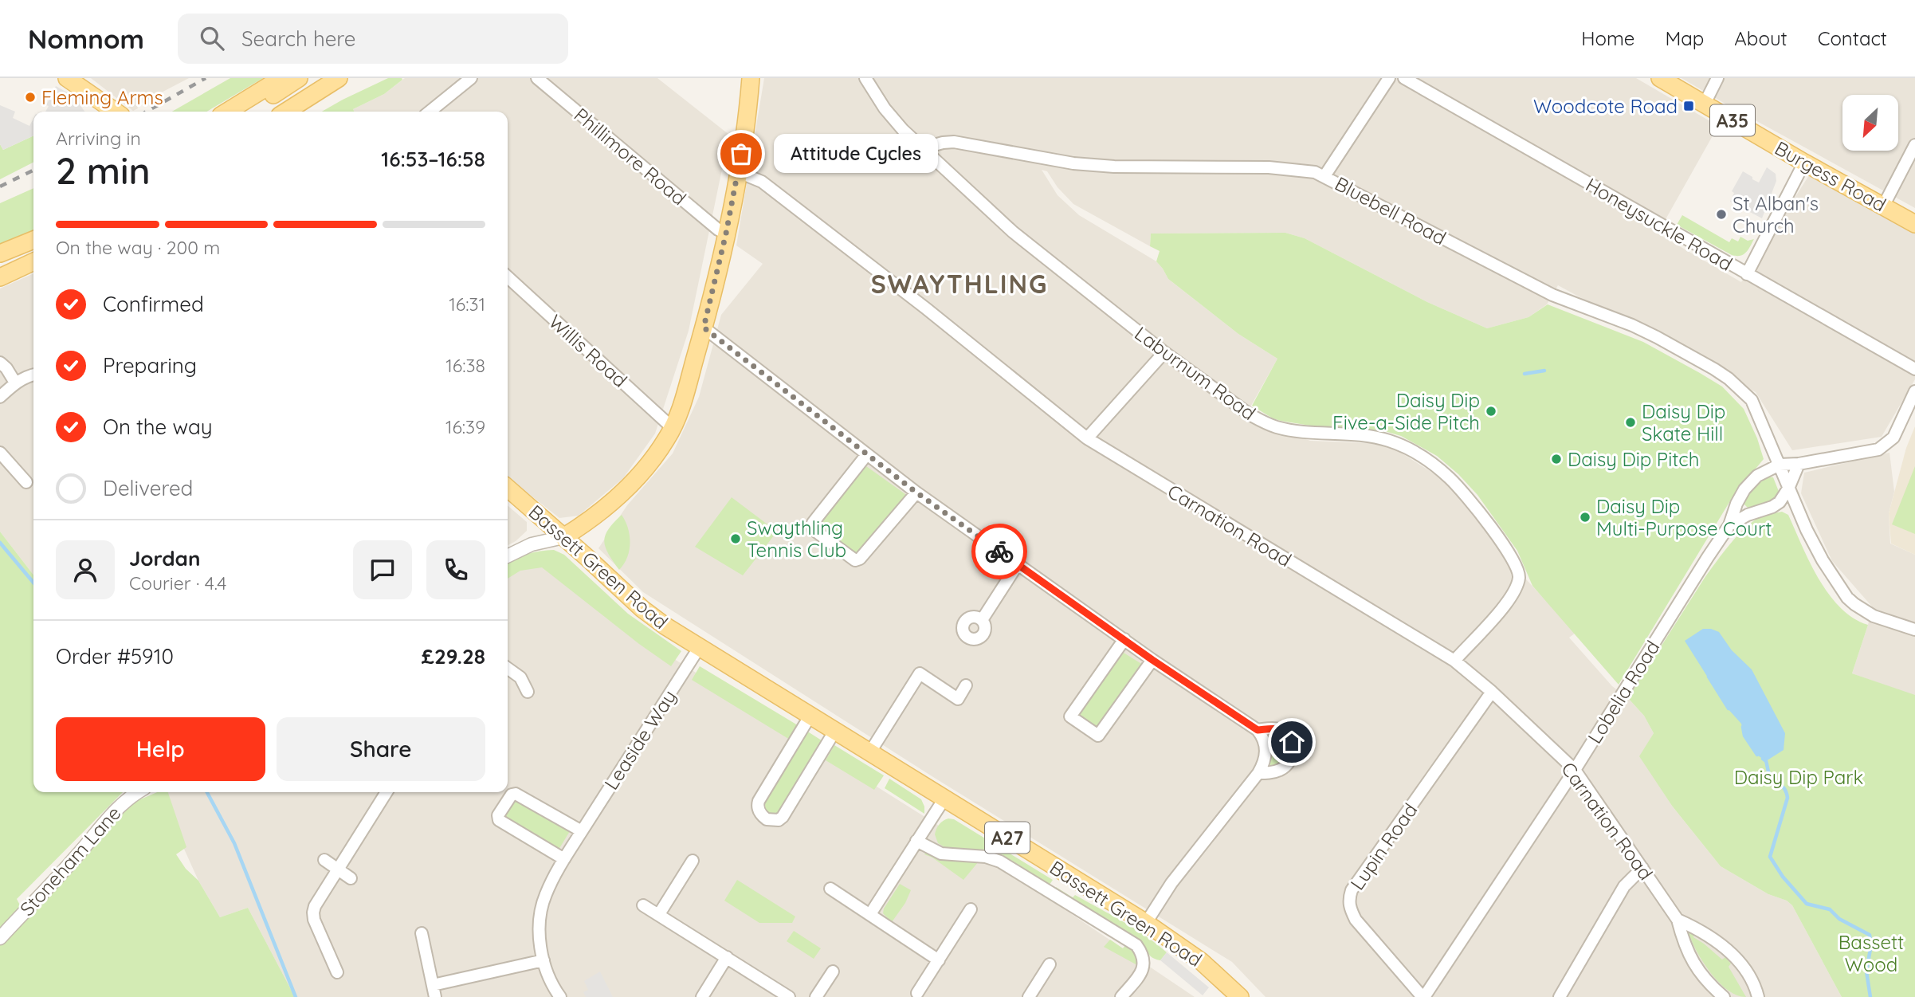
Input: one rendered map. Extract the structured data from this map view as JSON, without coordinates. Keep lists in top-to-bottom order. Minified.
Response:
{"streets":{"main road":["A35","Burgess Road","Bassett Green Road","A27"],"street":["Phillimore Road","Bluebell Road","Honeysuckle Road","Willis Road","Laburnum Road","Carnation Road","Lobelia Road","Leaside Way","Lupin Road","Stoneham Lane"]},"crossings":[["Bluebell Road","Laburnum Road"],["Bluebell Road","Lobelia Road"],["Laburnum Road","Carnation Road"],["Carnation Road","Lobelia Road"],["Carnation Road","Lupin Road"],["Bassett Green Road","Leaside Way"],["Lobelia Road","Lupin Road"]],"districts":["SWAYTHLING"],"parks":["Daisy Dip Park","Bassett Wood"],"places":{"other":["Fleming Arms","Attitude Cycles","St Alban's Church","Daisy Dip Five-a-Side Pitch","Daisy Dip Skate Hill","Daisy Dip Pitch","Daisy Dip Multi-Purpose Court","Swaythling Tennis Club"],"transit":["Woodcote Road"]},"north":"bottom left","page":{"header":"Nomnom","search":"Search here","nav":["Home","Map","About","Contact"],"heading":["2 min","Arriving in","16:53–16:58"],"panel":["Jordan","Courier · 4.4","Order #5910","£29.28"],"bubble":"Attitude Cycles","bar":"On the way · 200 m","list":[["Confirmed","16:31"],["Preparing","16:38"],["On the way","16:39"],"Delivered"],"buttons":["Help","Share"]}}
